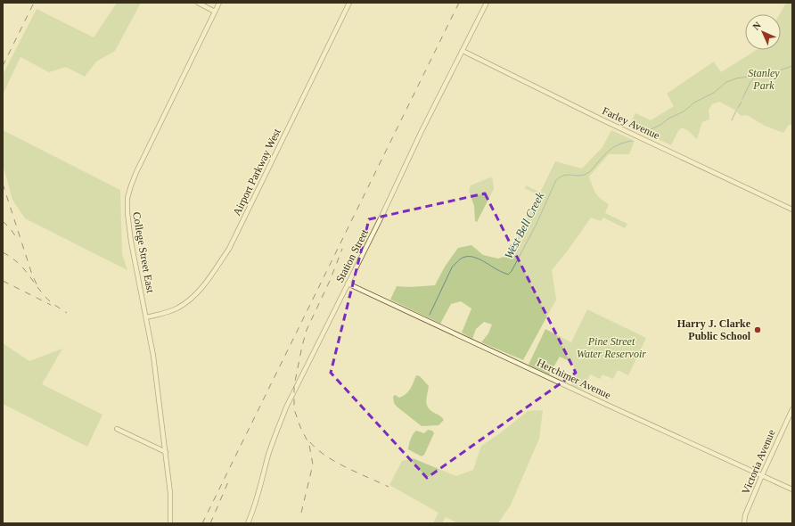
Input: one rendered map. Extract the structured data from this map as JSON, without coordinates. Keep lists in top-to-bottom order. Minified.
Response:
{"streets":{"street":["Farley Avenue","Airport Parkway West","College Street East","Station Street","Herchimer Avenue","Victoria Avenue"]},"crossings":[["Farley Avenue","Station Street"],["Airport Parkway West","College Street East"],["Station Street","Herchimer Avenue"],["Herchimer Avenue","Victoria Avenue"]],"water":["West Bell Creek"],"parks":["Stanley Park","Pine Street Water Reservoir"],"places":["Harry J. Clarke Public School"],"north":"top left"}
